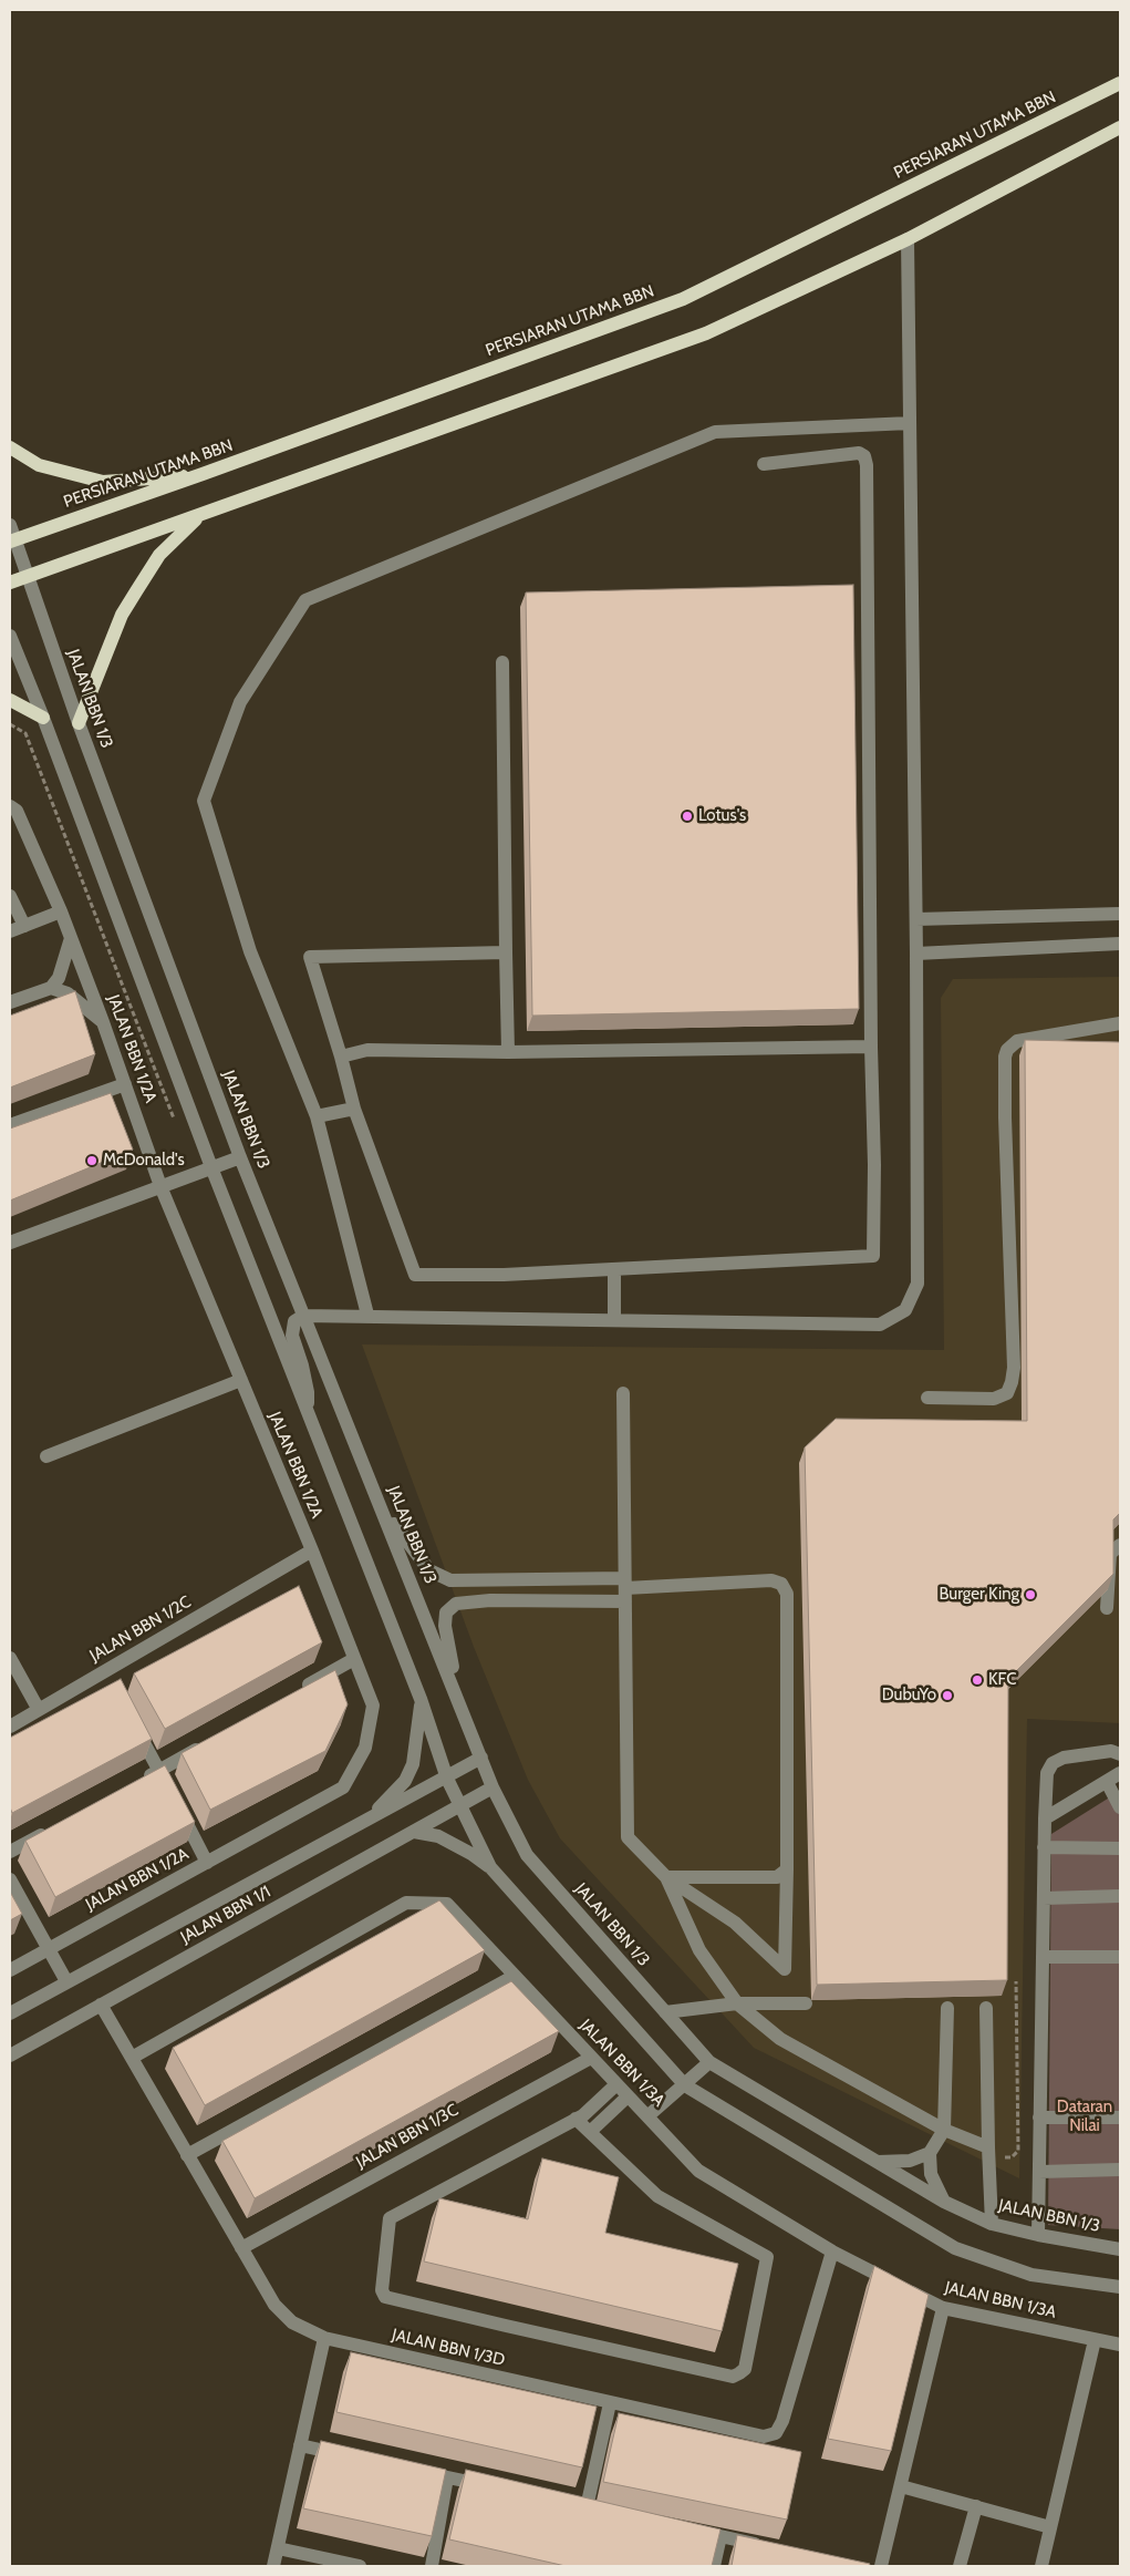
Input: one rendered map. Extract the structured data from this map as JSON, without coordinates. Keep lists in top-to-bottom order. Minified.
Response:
{"streets":{"main road":["PERSIARAN UTAMA BBN"],"street":["JALAN BBN 1/3","JALAN BBN 1/2A","JALAN BBN 1/2C","JALAN BBN 1/1","JALAN BBN 1/3A","JALAN BBN 1/3C","JALAN BBN 1/3D"]},"crossings":[["PERSIARAN UTAMA BBN","JALAN BBN 1/3"],["JALAN BBN 1/3","JALAN BBN 1/1"],["JALAN BBN 1/2A","JALAN BBN 1/2C"],["JALAN BBN 1/1","JALAN BBN 1/3D"],["JALAN BBN 1/3A","JALAN BBN 1/3C"],["JALAN BBN 1/3A","JALAN BBN 1/3D"],["JALAN BBN 1/3C","JALAN BBN 1/3D"]],"parks":["Dataran Nilai"],"places":["Lotus's","McDonald's","Burger King","KFC","DubuYo"]}
